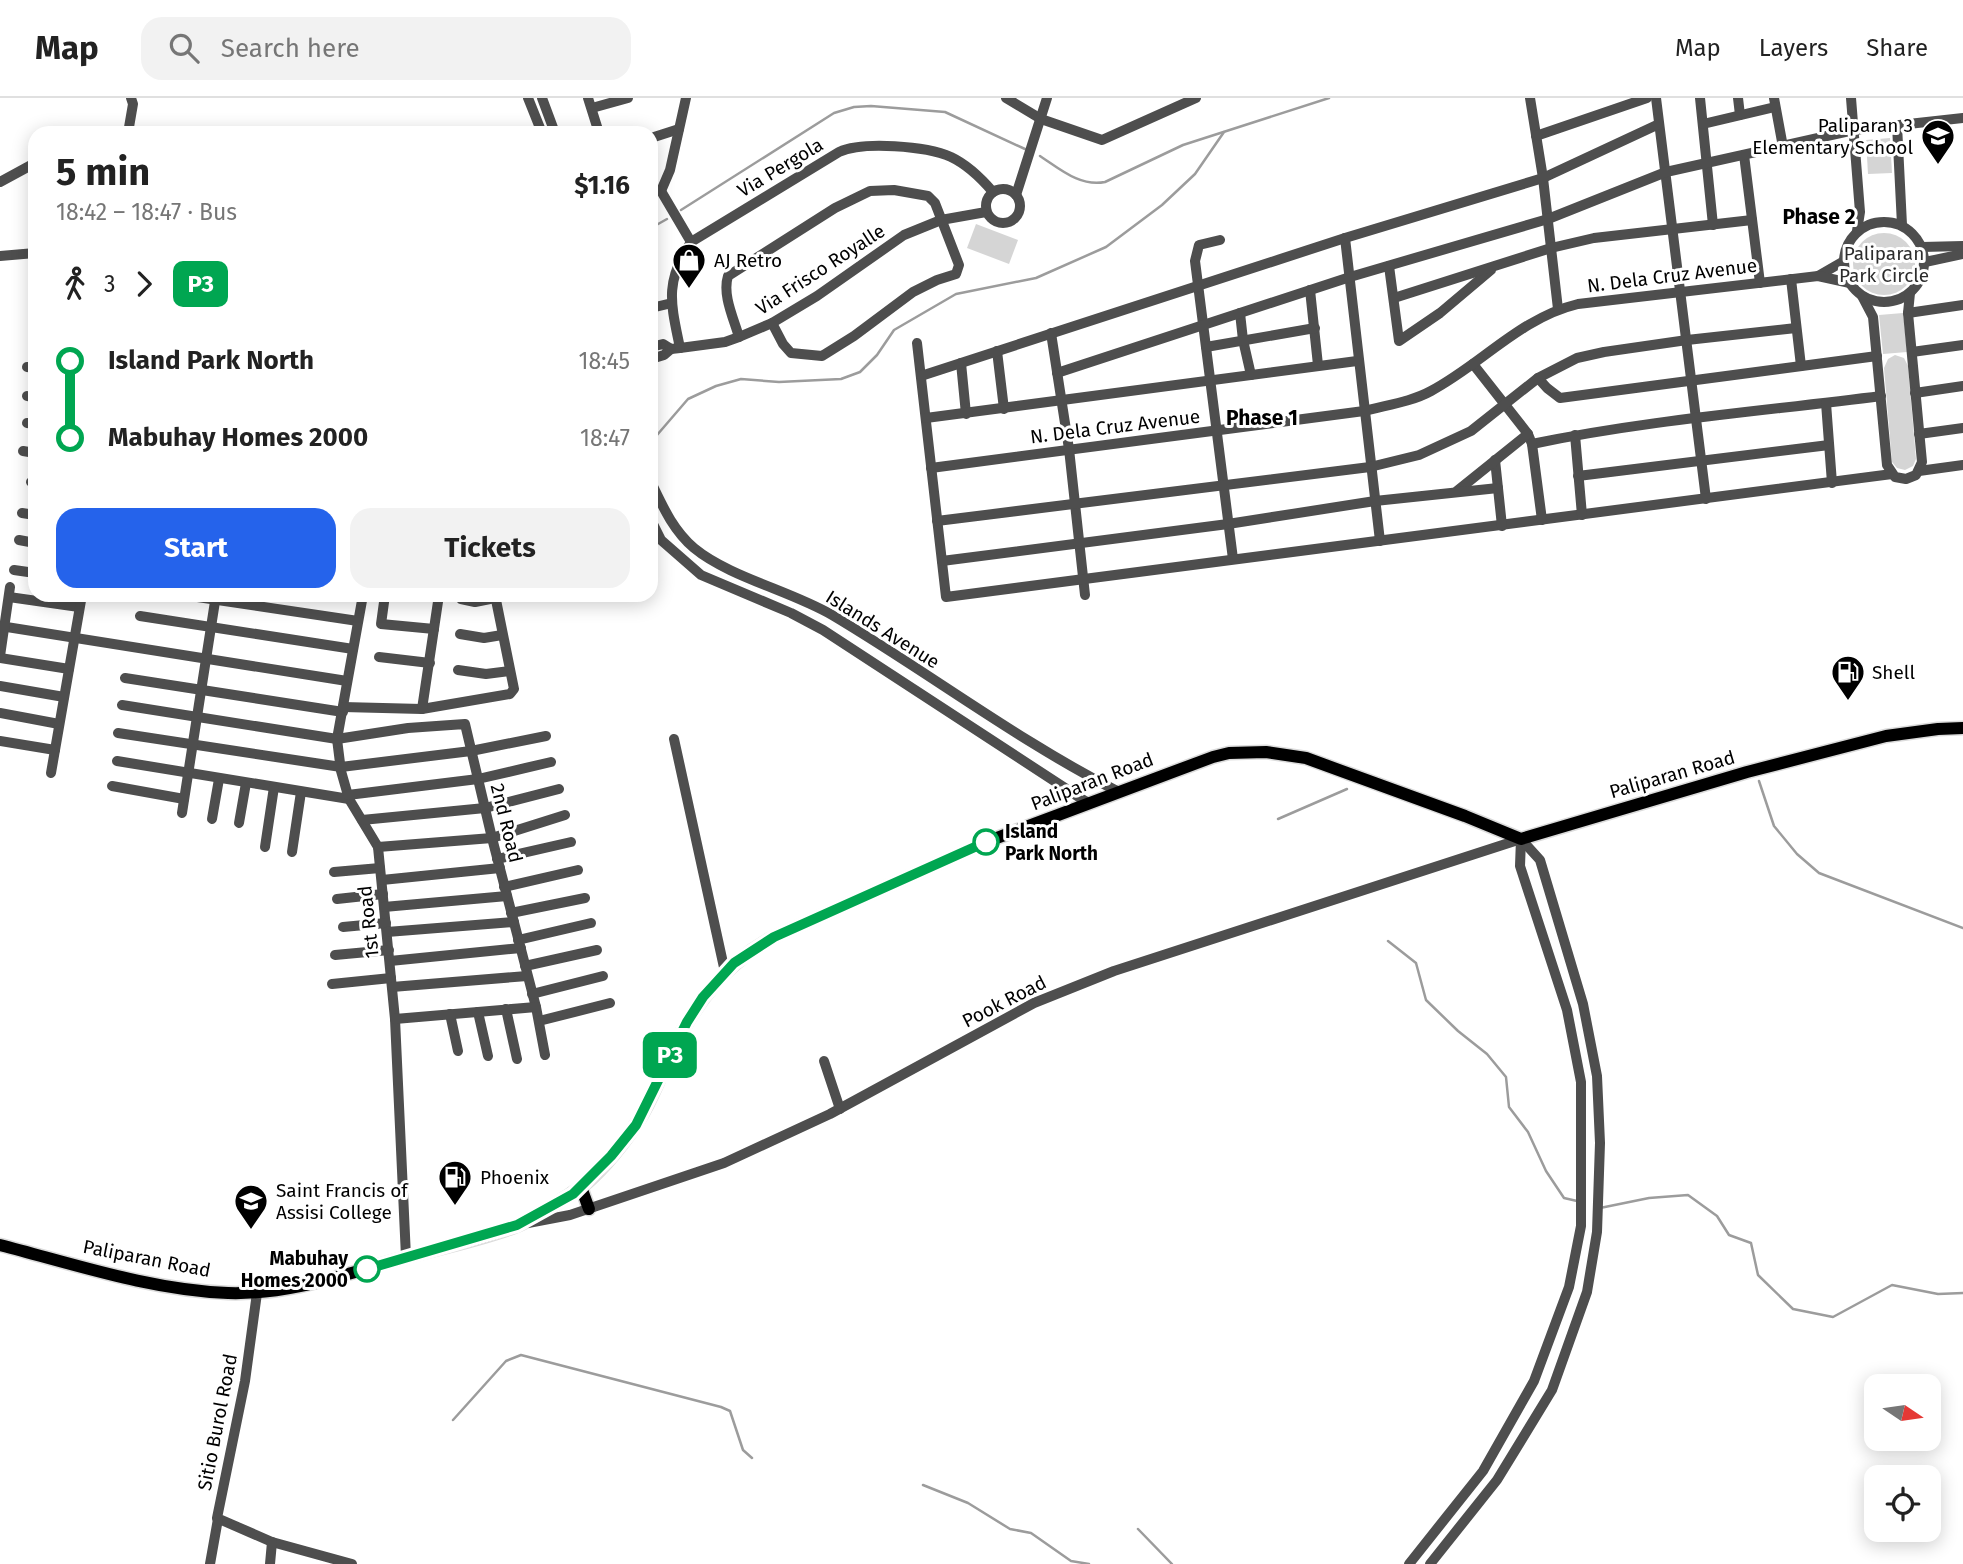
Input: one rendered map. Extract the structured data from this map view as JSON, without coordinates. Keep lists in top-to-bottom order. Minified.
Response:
{"streets":{"main road":["Paliparan Road"],"street":["Via Pergola","Via Frisco Royalle","N. Dela Cruz Avenue","Islands Avenue","2nd Road","1st Road","Pook Road","Sitio Burol Road"]},"crossings":[["Via Pergola","Via Frisco Royalle"],["Islands Avenue","Paliparan Road"],["Paliparan Road","1st Road"],["Paliparan Road","Pook Road"],["Paliparan Road","Sitio Burol Road"],["2nd Road","1st Road"]],"districts":["Phase 2","Phase 1"],"parks":["Paliparan Park Circle"],"places":{"school or university":["Paliparan 3 Elementary School","Saint Francis of Assisi College"],"shop":["AJ Retro"],"fuel station":["Shell","Phoenix"],"other":["Island Park North","Mabuhay Homes 2000"]},"lines":["bus line P3"],"north":"right","page":{"header":"Map","search":"Search here","nav":["Map","Layers","Share"],"on_map":"P3","heading":["5 min","18:42 – 18:47 · Bus","$1.16"],"legs":["3","P3"],"list":[{"name":"Island Park North","value":"18:45"},{"name":"Mabuhay Homes 2000","value":"18:47"}],"buttons":["Start","Tickets"]}}
